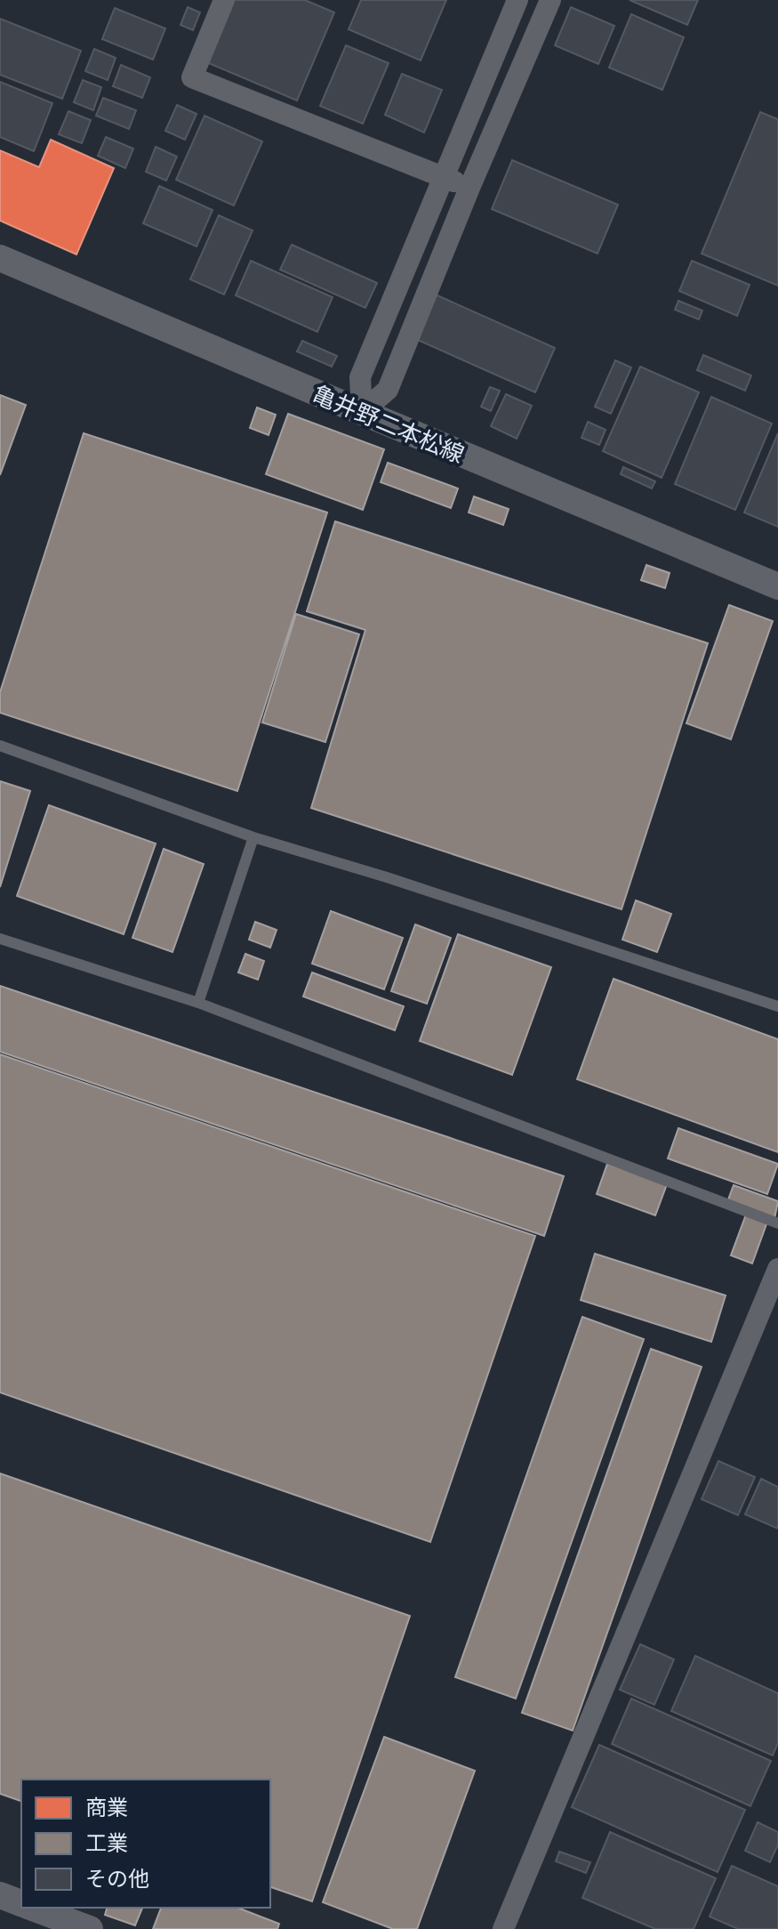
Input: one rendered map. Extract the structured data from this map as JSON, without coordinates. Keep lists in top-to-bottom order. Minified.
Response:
{"streets":{"street":["亀井野二本松線"]},"legend":["商業","工業","その他"]}
